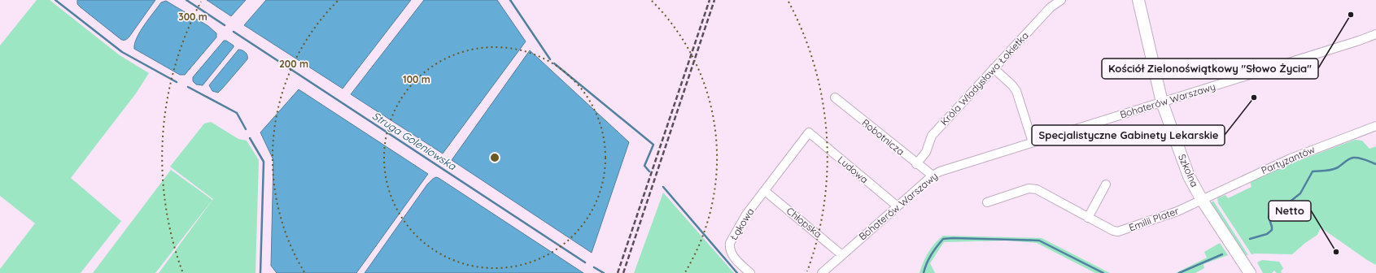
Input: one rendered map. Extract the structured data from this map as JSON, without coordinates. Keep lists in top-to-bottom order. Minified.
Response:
{"streets":{"street":["Króla Władysława Łokietka","Bohaterów Warszawy","Robotnicza","Partyzantów","Ludowa","Szkolna","Emilii Plater","Chłopska","Łąkowa"]},"crossings":[["Króla Władysława Łokietka","Robotnicza"],["Bohaterów Warszawy","Robotnicza"],["Bohaterów Warszawy","Ludowa"],["Bohaterów Warszawy","Szkolna"],["Bohaterów Warszawy","Chłopska"],["Partyzantów","Szkolna"],["Partyzantów","Emilii Plater"],["Ludowa","Łąkowa"],["Szkolna","Emilii Plater"],["Chłopska","Łąkowa"]],"water":["Struga Goleniowska"],"places":["Kościół Zielonoświątkowy \"Słowo Życia\"","Specjalistyczne Gabinety Lekarskie","Netto"],"rings":["300 m","200 m","100 m"]}
